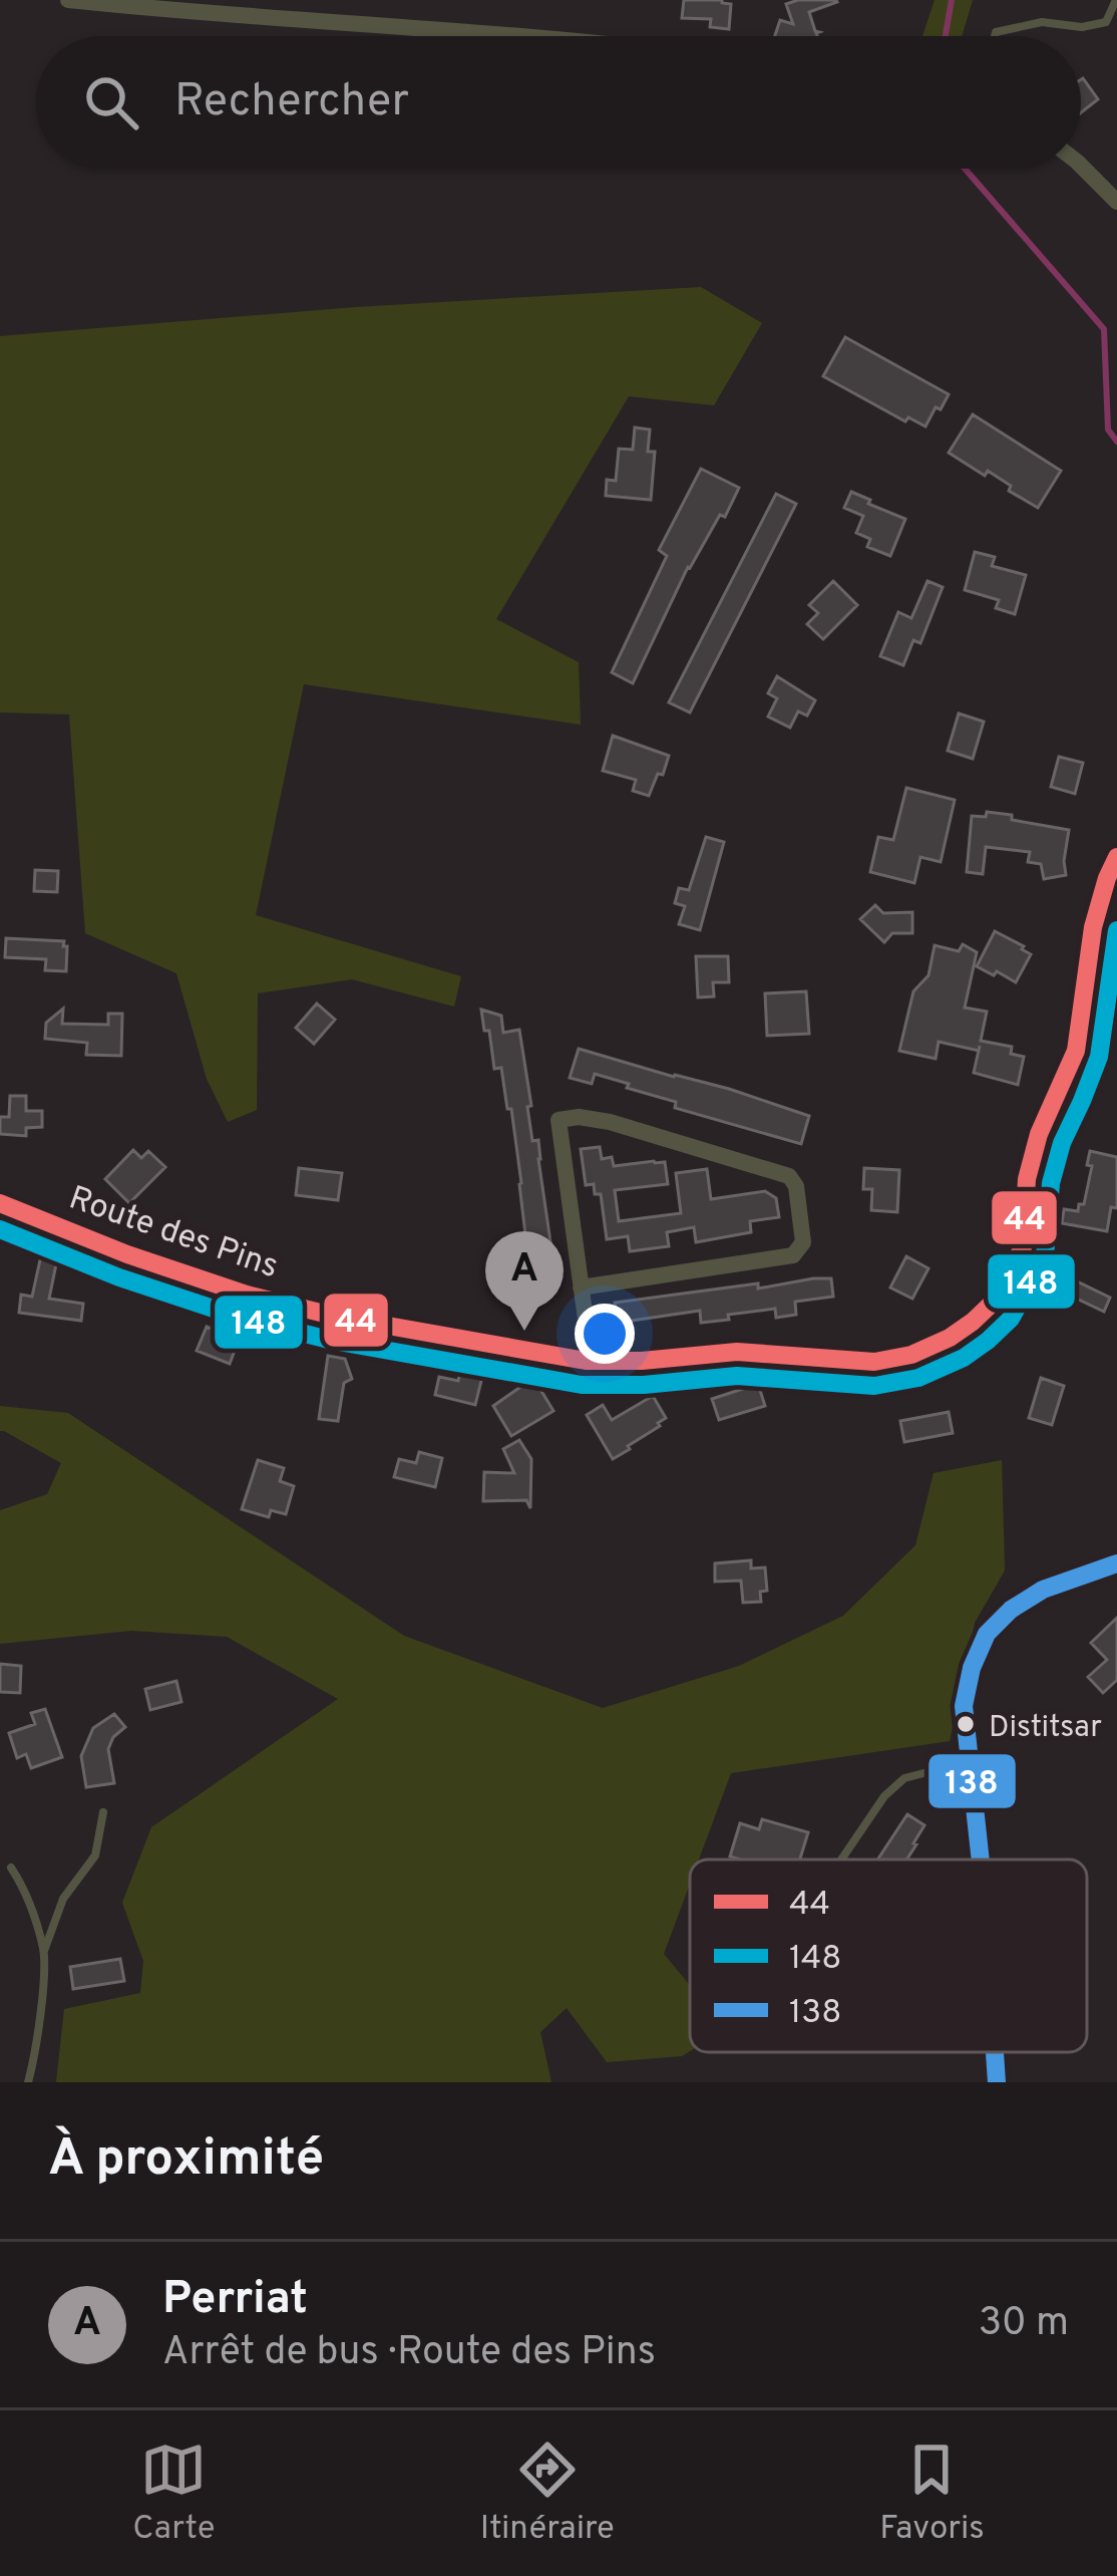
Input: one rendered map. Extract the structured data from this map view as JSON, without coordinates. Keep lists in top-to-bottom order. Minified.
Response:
{"streets":{"street":["Route des Pins"]},"places":["Distitsar"],"lines":["transit line 44","transit line 148","transit line 138"],"legend":["44","148","138"],"page":{"search":"Rechercher","pins":"A","heading":"À proximité","list":[{"mark":"A","name":"Perriat","note":"Arrêt de bus · Route des Pins","value":"30 m"}],"nav":["Carte","Itinéraire","Favoris"]}}
